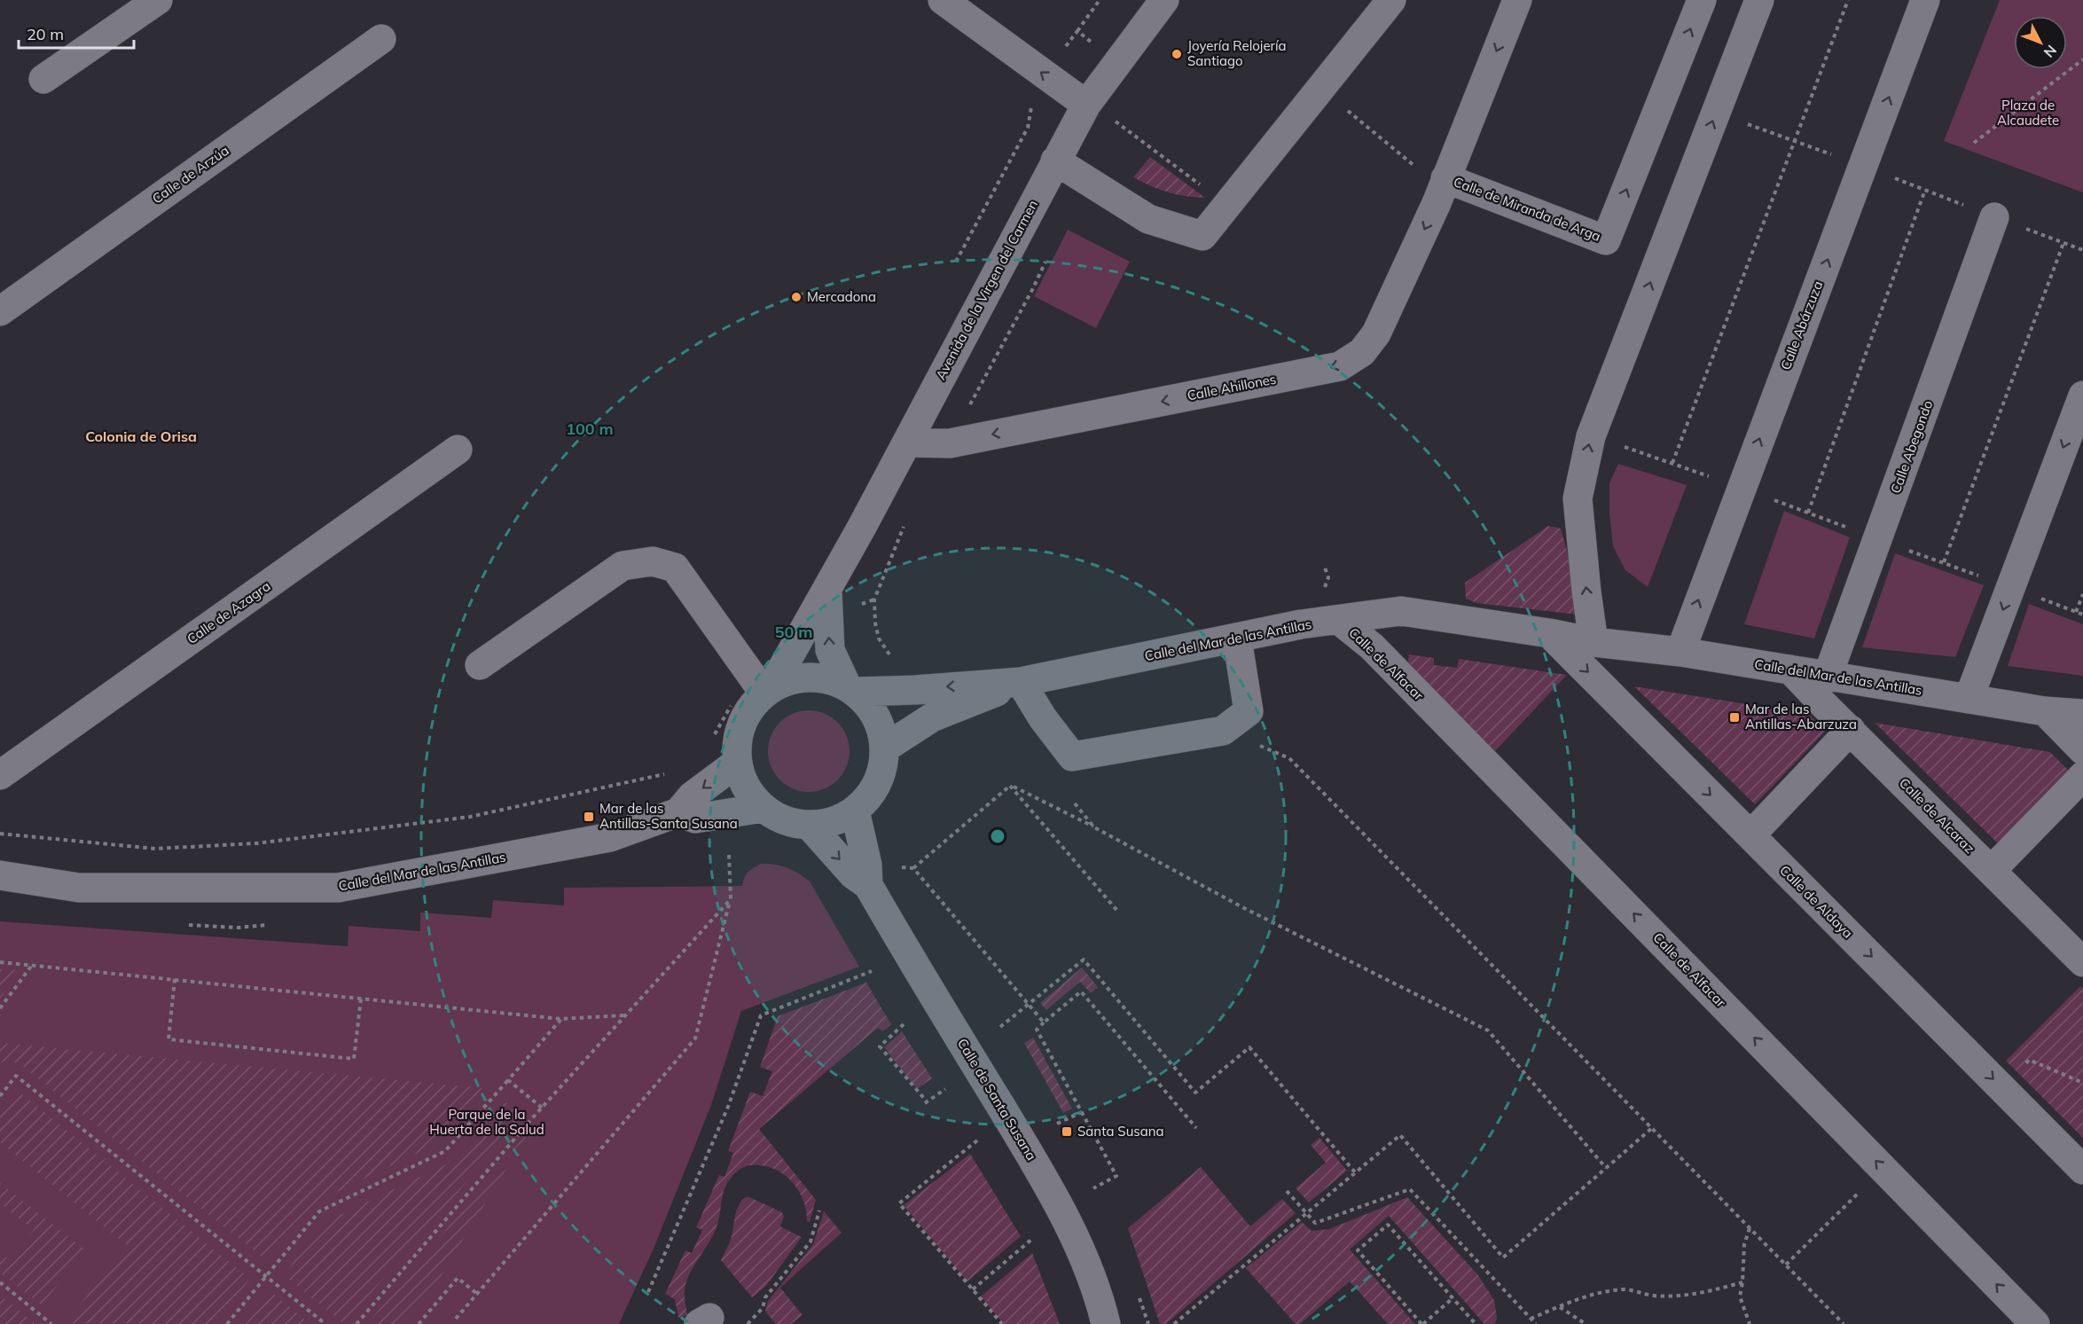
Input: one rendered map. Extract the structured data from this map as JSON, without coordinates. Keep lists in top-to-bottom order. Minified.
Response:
{"streets":{"street":["Calle de Arzúa","Calle de Miranda de Arga","Avenida de la Virgen del Carmen","Calle Abárzuza","Calle Ahillones","Calle Abegondo","Calle de Azagra","Calle del Mar de las Antillas","Calle de Alfacar","Calle de Alcaraz","Calle de Aldaya","Calle de Santa Susana"]},"crossings":[["Calle de Miranda de Arga","Calle Ahillones"],["Avenida de la Virgen del Carmen","Calle Ahillones"],["Avenida de la Virgen del Carmen","Calle del Mar de las Antillas"],["Avenida de la Virgen del Carmen","Calle de Santa Susana"],["Calle Abárzuza","Calle del Mar de las Antillas"],["Calle Abegondo","Calle del Mar de las Antillas"],["Calle del Mar de las Antillas","Calle de Alfacar"],["Calle del Mar de las Antillas","Calle de Alcaraz"],["Calle del Mar de las Antillas","Calle de Aldaya"],["Calle del Mar de las Antillas","Calle de Santa Susana"]],"one_way":["Calle Ahillones","Calle de Alfacar","Calle de Aldaya"],"districts":["Colonia de Orisa"],"parks":["Plaza de Alcaudete","Parque de la Huerta de la Salud"],"places":{"other":["Joyería Relojería Santiago","Mercadona"],"transit":["Mar de las Antillas-Abarzuza","Mar de las Antillas-Santa Susana","Santa Susana"]},"scale_bar":"20 m","north":"bottom right","rings":["100 m","50 m"]}
